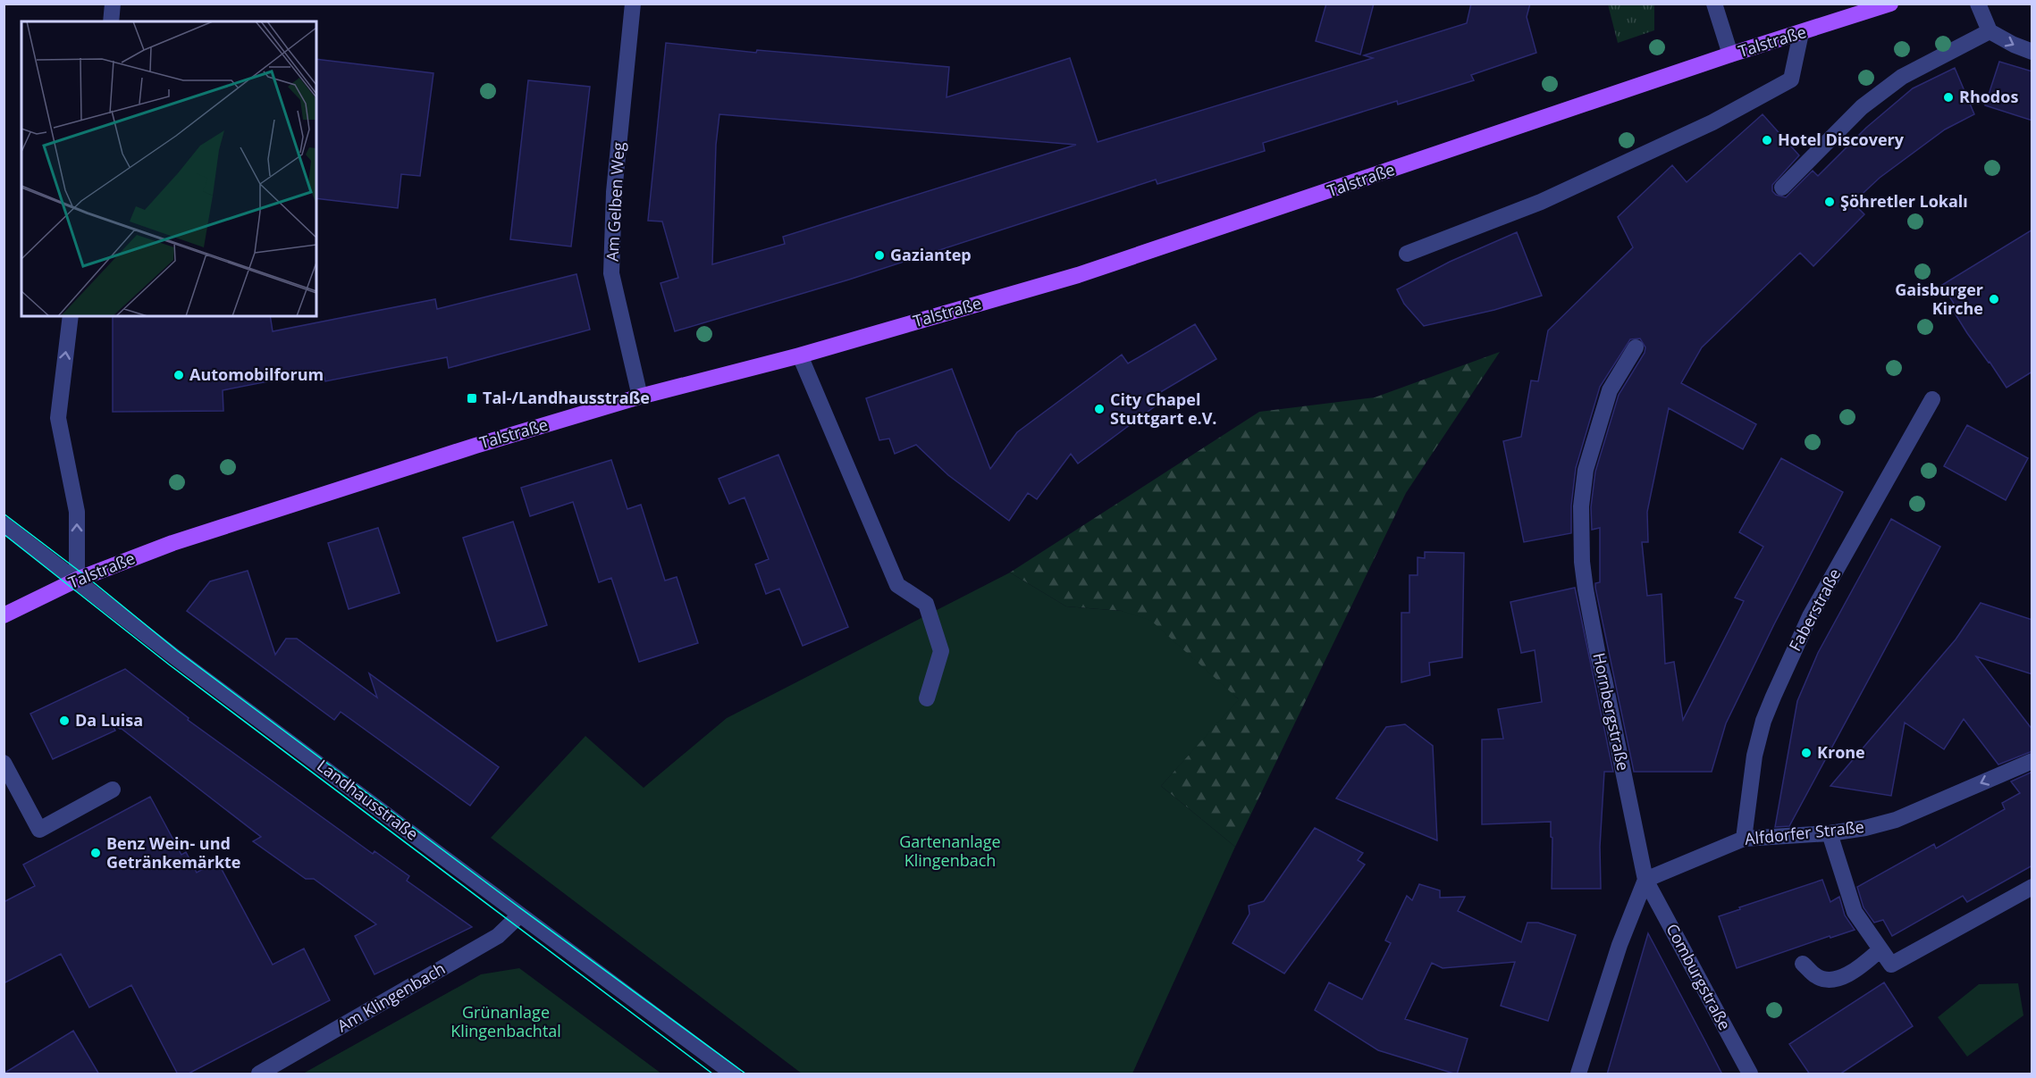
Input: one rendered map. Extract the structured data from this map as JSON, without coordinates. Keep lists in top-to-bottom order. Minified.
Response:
{"streets":{"main road":["Talstraße"],"street":["Am Gelben Weg","Faberstraße","Hornbergstraße","Landhausstraße","Alfdorfer Straße","Comburgstraße","Am Klingenbach"]},"crossings":[["Talstraße","Am Gelben Weg"],["Talstraße","Landhausstraße"],["Faberstraße","Alfdorfer Straße"],["Hornbergstraße","Alfdorfer Straße"],["Hornbergstraße","Comburgstraße"],["Landhausstraße","Am Klingenbach"],["Alfdorfer Straße","Comburgstraße"]],"parks":["Gartenanlage Klingenbach","Grünanlage Klingenbachtal"],"places":{"other":["Rhodos","Hotel Discovery","Şöhretler Lokalı","Gaziantep","Gaisburger Kirche","Automobilforum","City Chapel Stuttgart e.V.","Da Luisa","Krone","Benz Wein- und Getränkemärkte"],"transit":["Tal-/Landhausstraße"]}}
